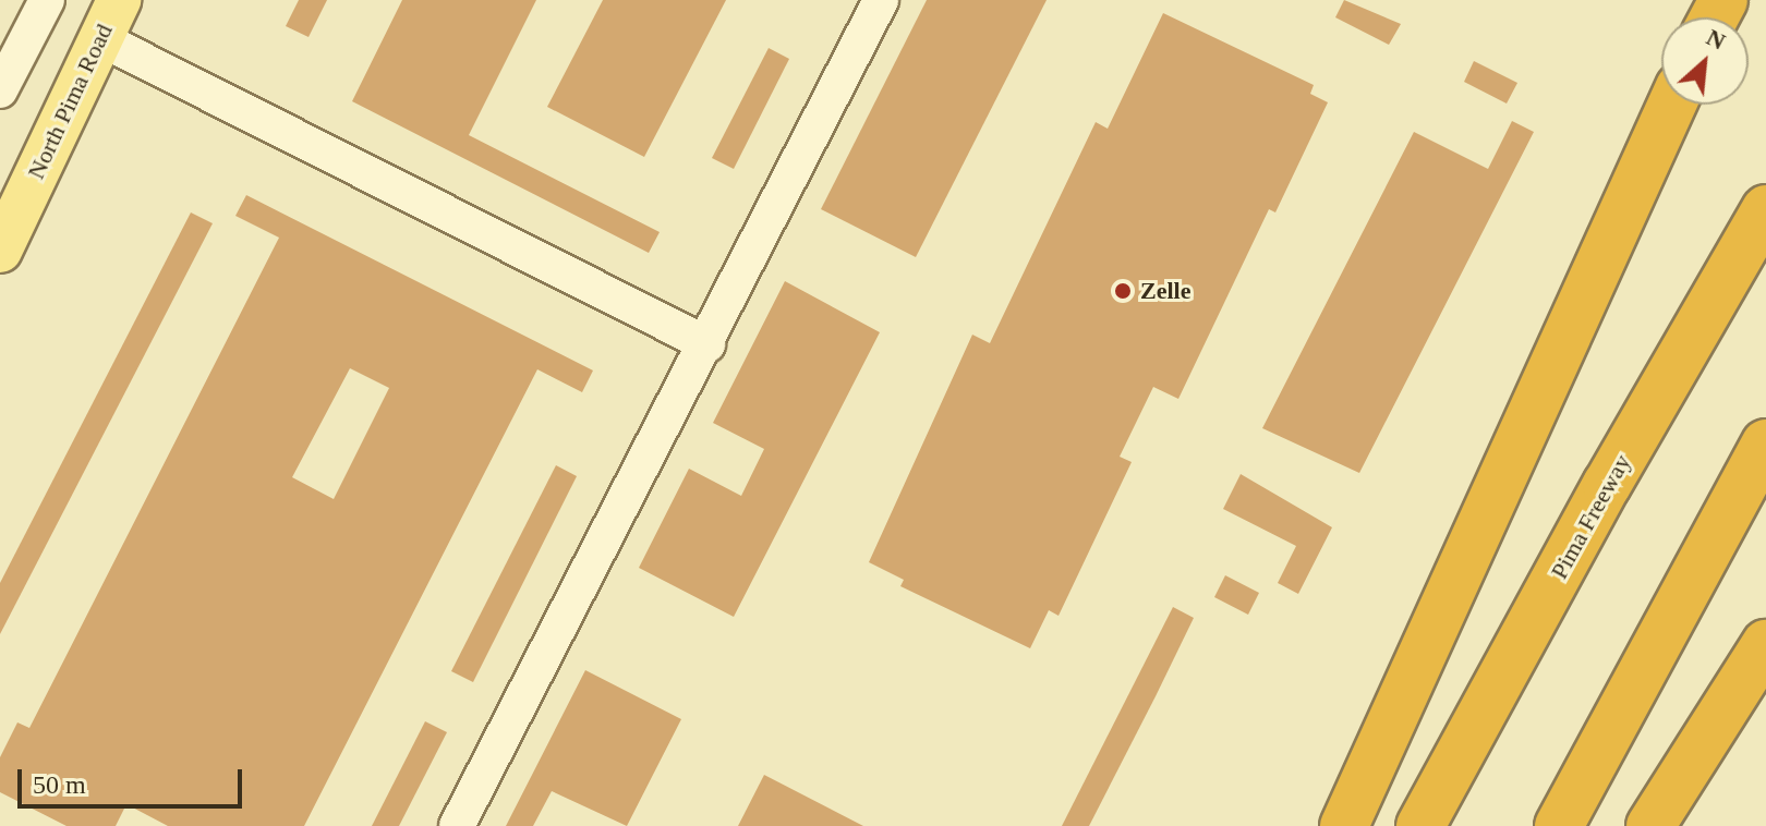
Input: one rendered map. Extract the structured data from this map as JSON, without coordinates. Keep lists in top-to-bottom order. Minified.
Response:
{"streets":{"highway":["Pima Freeway"],"main road":["North Pima Road"]},"places":["Zelle"],"scale_bar":"50 m","north":"top right"}
